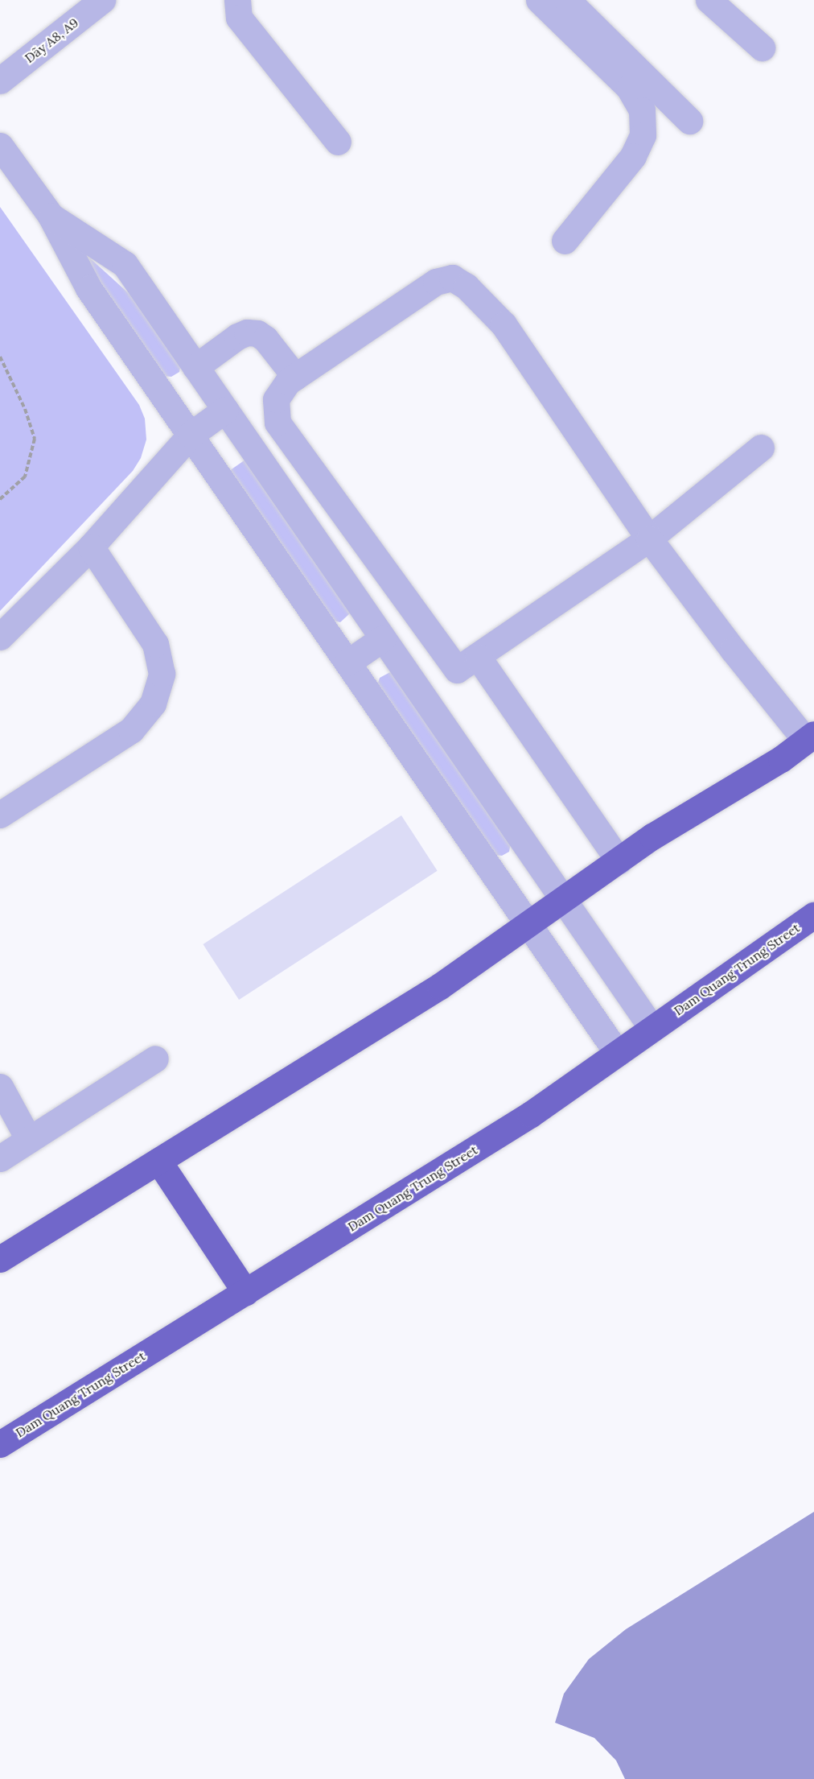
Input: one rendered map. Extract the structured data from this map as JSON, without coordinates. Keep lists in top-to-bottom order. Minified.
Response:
{"streets":{"highway":["Dam Quang Trung Street"],"street":["Dãy A8, A9"]}}
